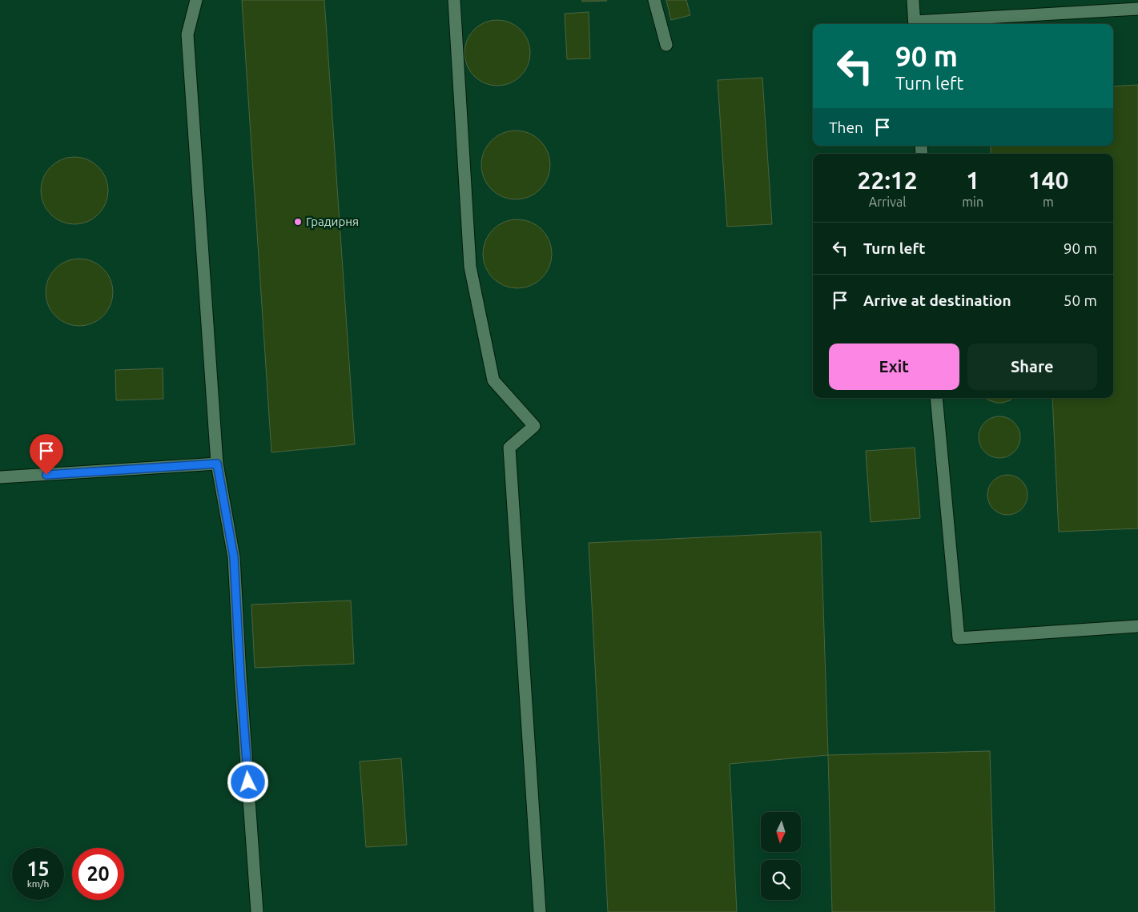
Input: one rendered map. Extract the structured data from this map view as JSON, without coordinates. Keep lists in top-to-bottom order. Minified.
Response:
{"places":["Градирня"],"north":"bottom","page":{"turn":["90 m","Turn left"],"then":"Then","eta":["22:12","Arrival","1","min","140","m"],"list":[{"name":"Turn left","value":"90 m"},{"name":"Arrive at destination","value":"50 m"}],"buttons":["Exit","Share"],"speed":"15 km/h","limit":"20"}}
